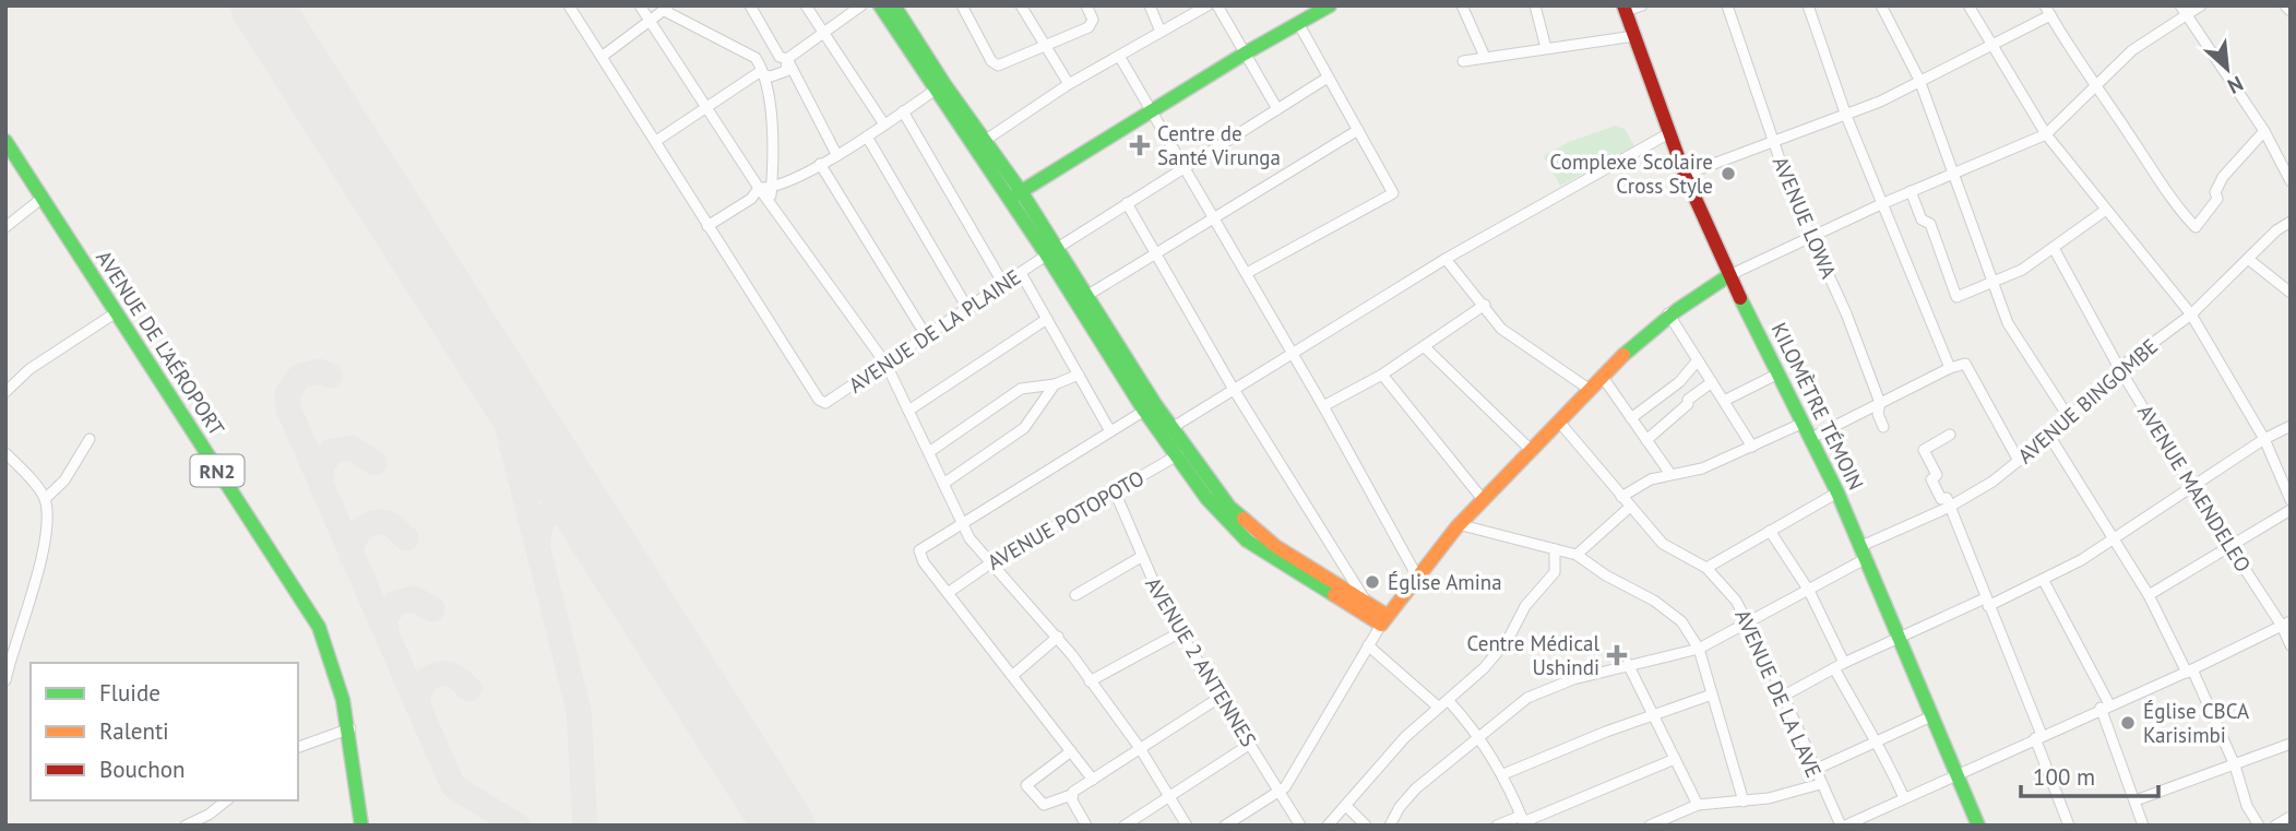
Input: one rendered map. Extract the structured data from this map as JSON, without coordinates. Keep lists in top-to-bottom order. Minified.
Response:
{"streets":{"main road":["AVENUE DE L'AÉROPORT","KILOMÈTRE TÉMOIN","RN2"],"street":["AVENUE LOWA","AVENUE DE LA PLAINE","AVENUE BINGOMBE","AVENUE MAENDELEO","AVENUE POTOPOTO","AVENUE 2 ANTENNES","AVENUE DE LA LAVE"]},"crossings":[["AVENUE BINGOMBE","KILOMÈTRE TÉMOIN"],["AVENUE BINGOMBE","AVENUE MAENDELEO"],["AVENUE BINGOMBE","AVENUE DE LA LAVE"],["AVENUE POTOPOTO","AVENUE 2 ANTENNES"]],"places":{"health":["Centre de Santé Virunga","Centre Médical Ushindi"],"other":["Complexe Scolaire Cross Style","Église Amina","Église CBCA Karisimbi"]},"legend":["Fluide","Ralenti","Bouchon"],"scale_bar":"100 m","north":"bottom right"}
